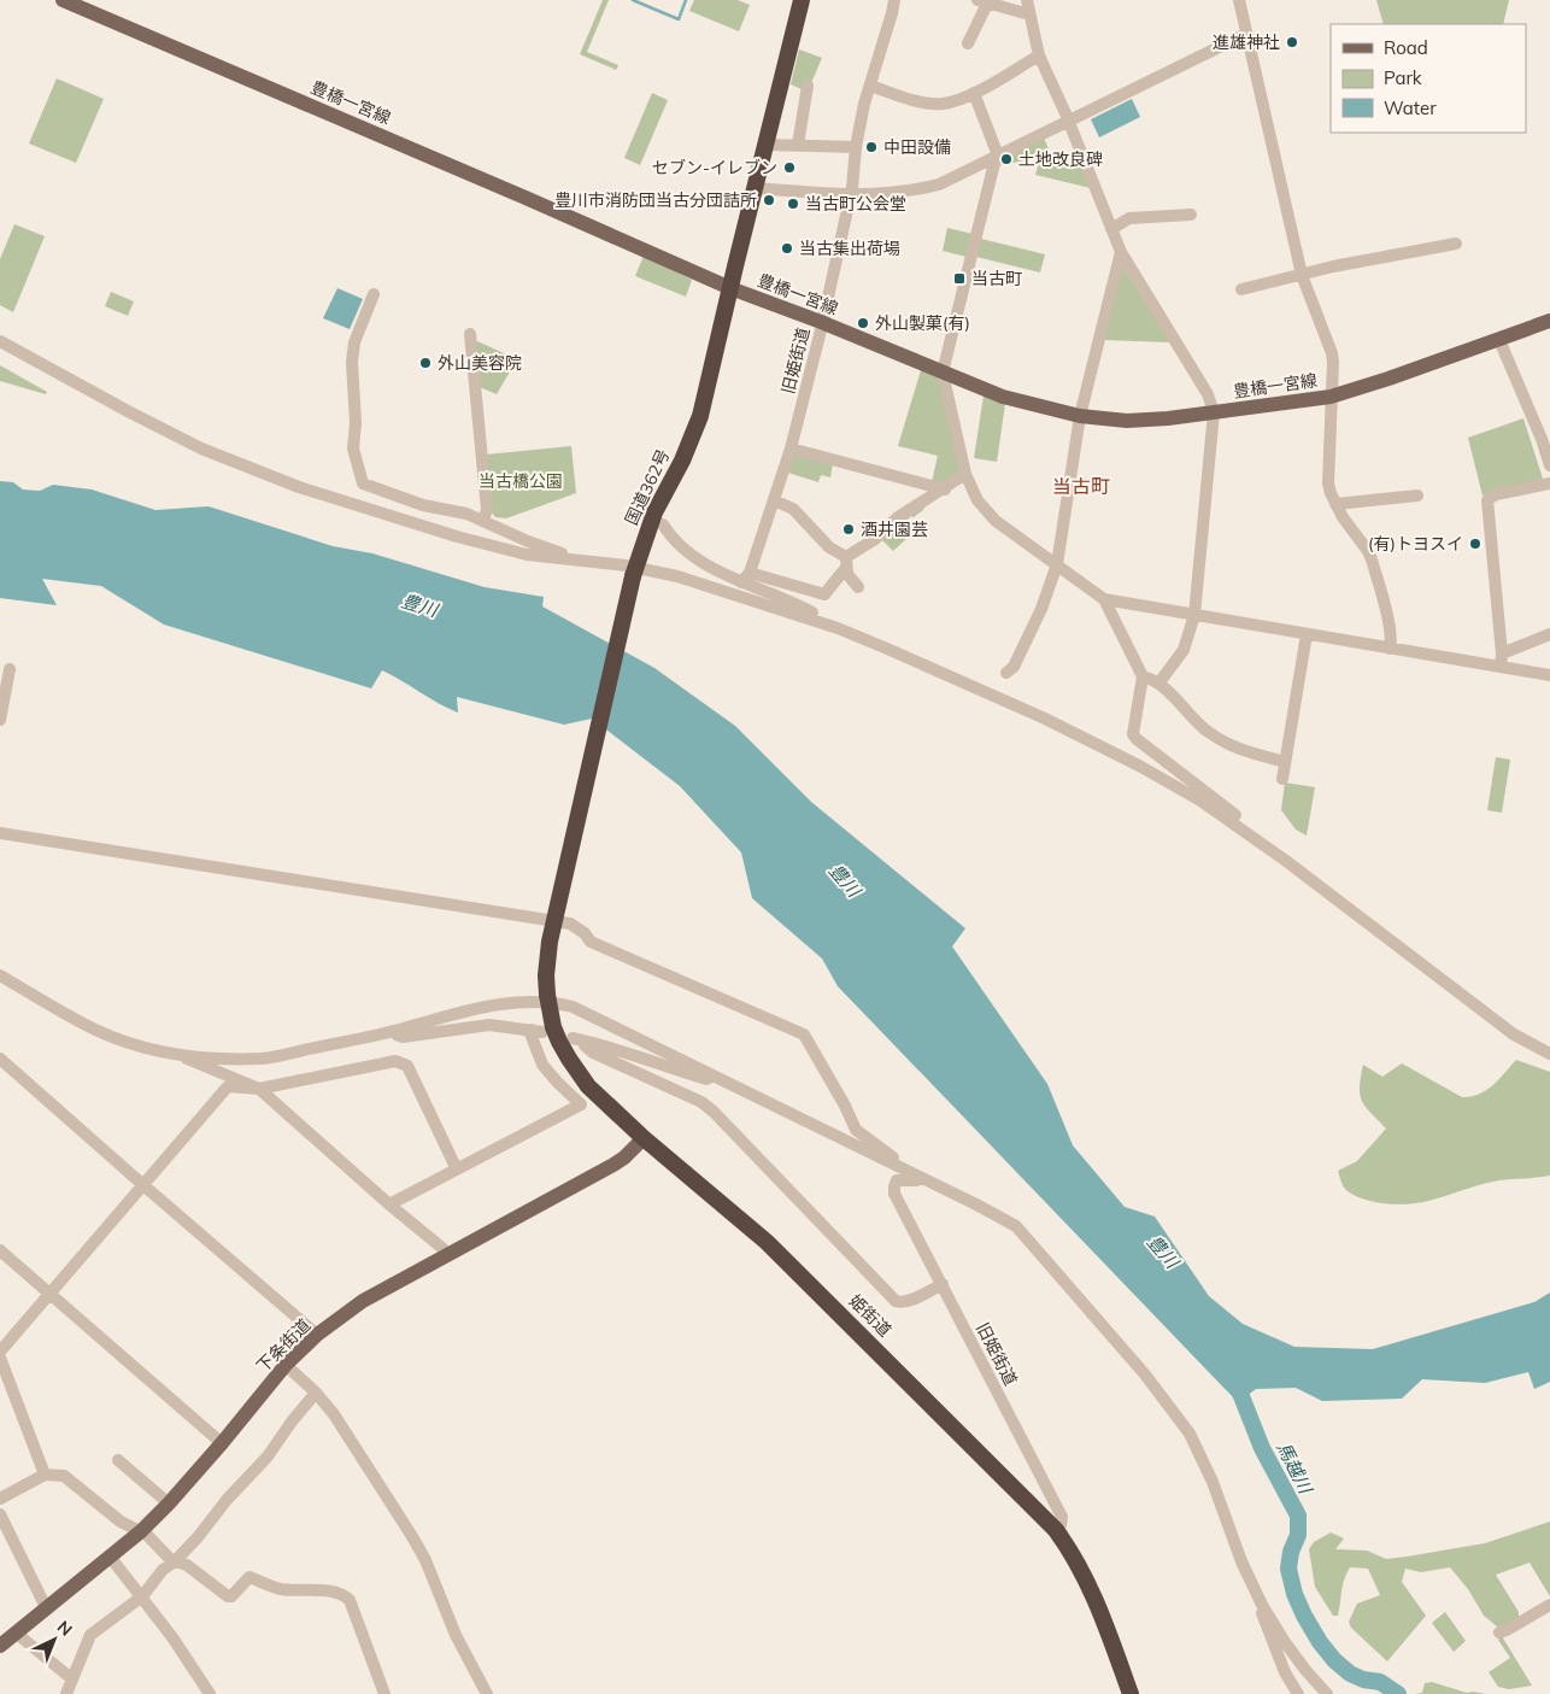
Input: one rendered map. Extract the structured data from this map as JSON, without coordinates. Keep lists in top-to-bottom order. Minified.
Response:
{"streets":{"highway":["国道362号","姫街道"],"main road":["豊橋一宮線","下条街道"],"street":["旧姫街道"]},"crossings":[["豊橋一宮線","旧姫街道"],["豊橋一宮線","国道362号"],["旧姫街道","姫街道"],["国道362号","姫街道"],["姫街道","下条街道"]],"districts":["当古町"],"water":["豊川","馬越川"],"parks":["当古橋公園"],"places":{"other":["進雄神社","中田設備","土地改良碑","セブン-イレブン","豊川市消防団当古分団詰所","当古町公会堂","当古集出荷場","外山製菓(有)","外山美容院","酒井園芸","(有)トヨスイ"],"transit":["当古町"]},"legend":["Road","Park","Water"],"north":"top right"}
